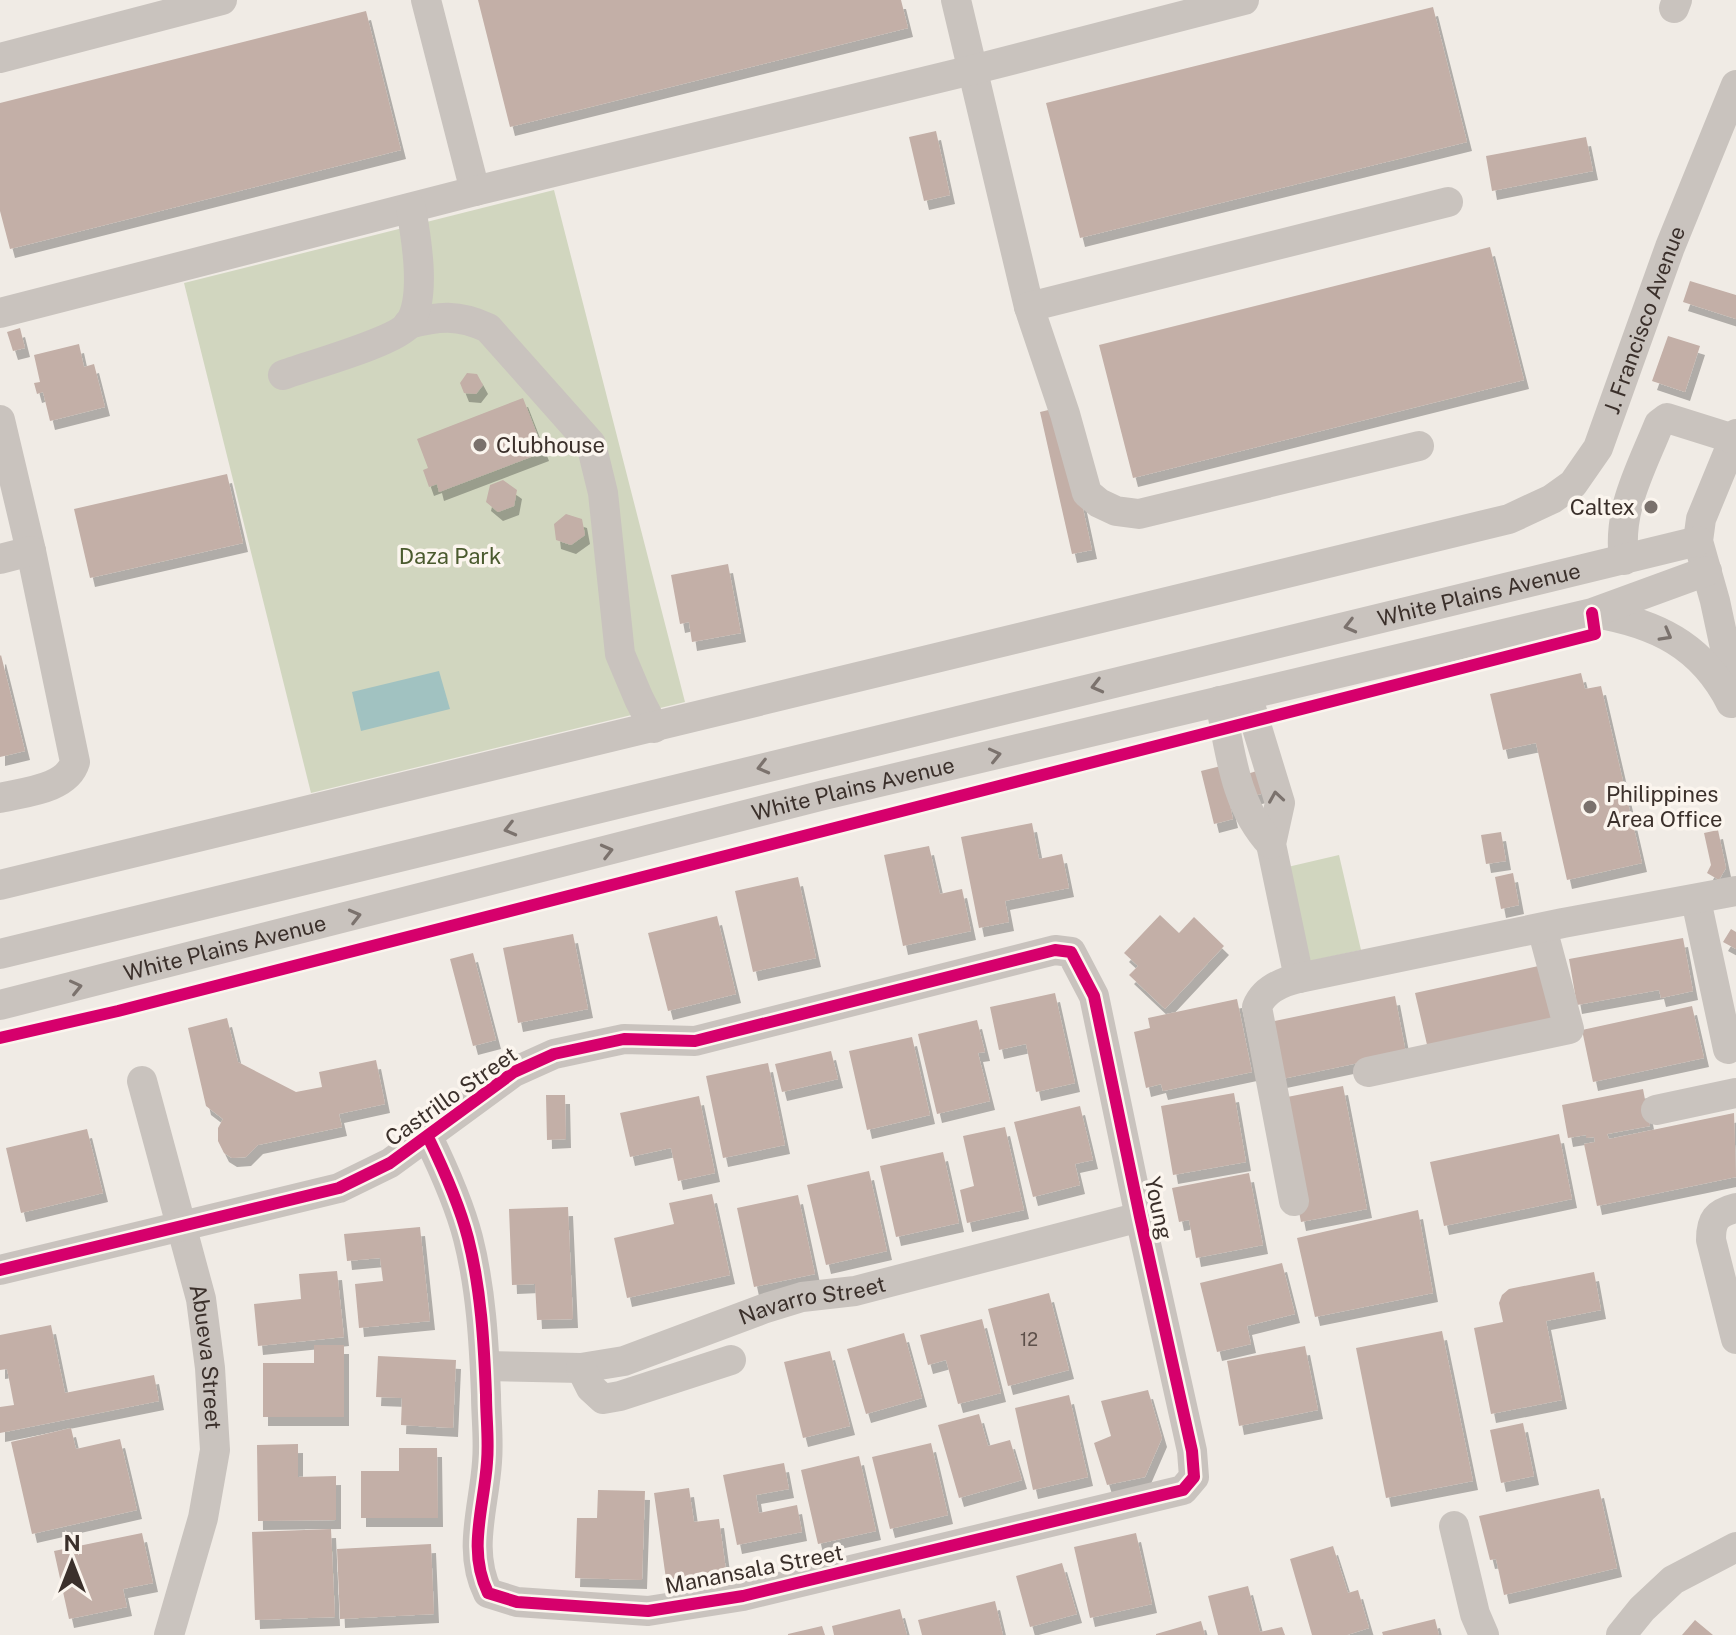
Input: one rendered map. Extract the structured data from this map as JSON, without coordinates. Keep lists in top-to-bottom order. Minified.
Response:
{"streets":{"street":["J. Francisco Avenue","White Plains Avenue","Castrillo Street","Young","Navarro Street","Abueva Street","Manansala Street"]},"crossings":[["Castrillo Street","Young"],["Castrillo Street","Abueva Street"],["Castrillo Street","Manansala Street"],["Young","Navarro Street"],["Young","Manansala Street"],["Navarro Street","Manansala Street"]],"parks":["Daza Park"],"places":["Clubhouse","Caltex","Philippines Area Office"],"house_numbers":["12"],"north":"top"}
